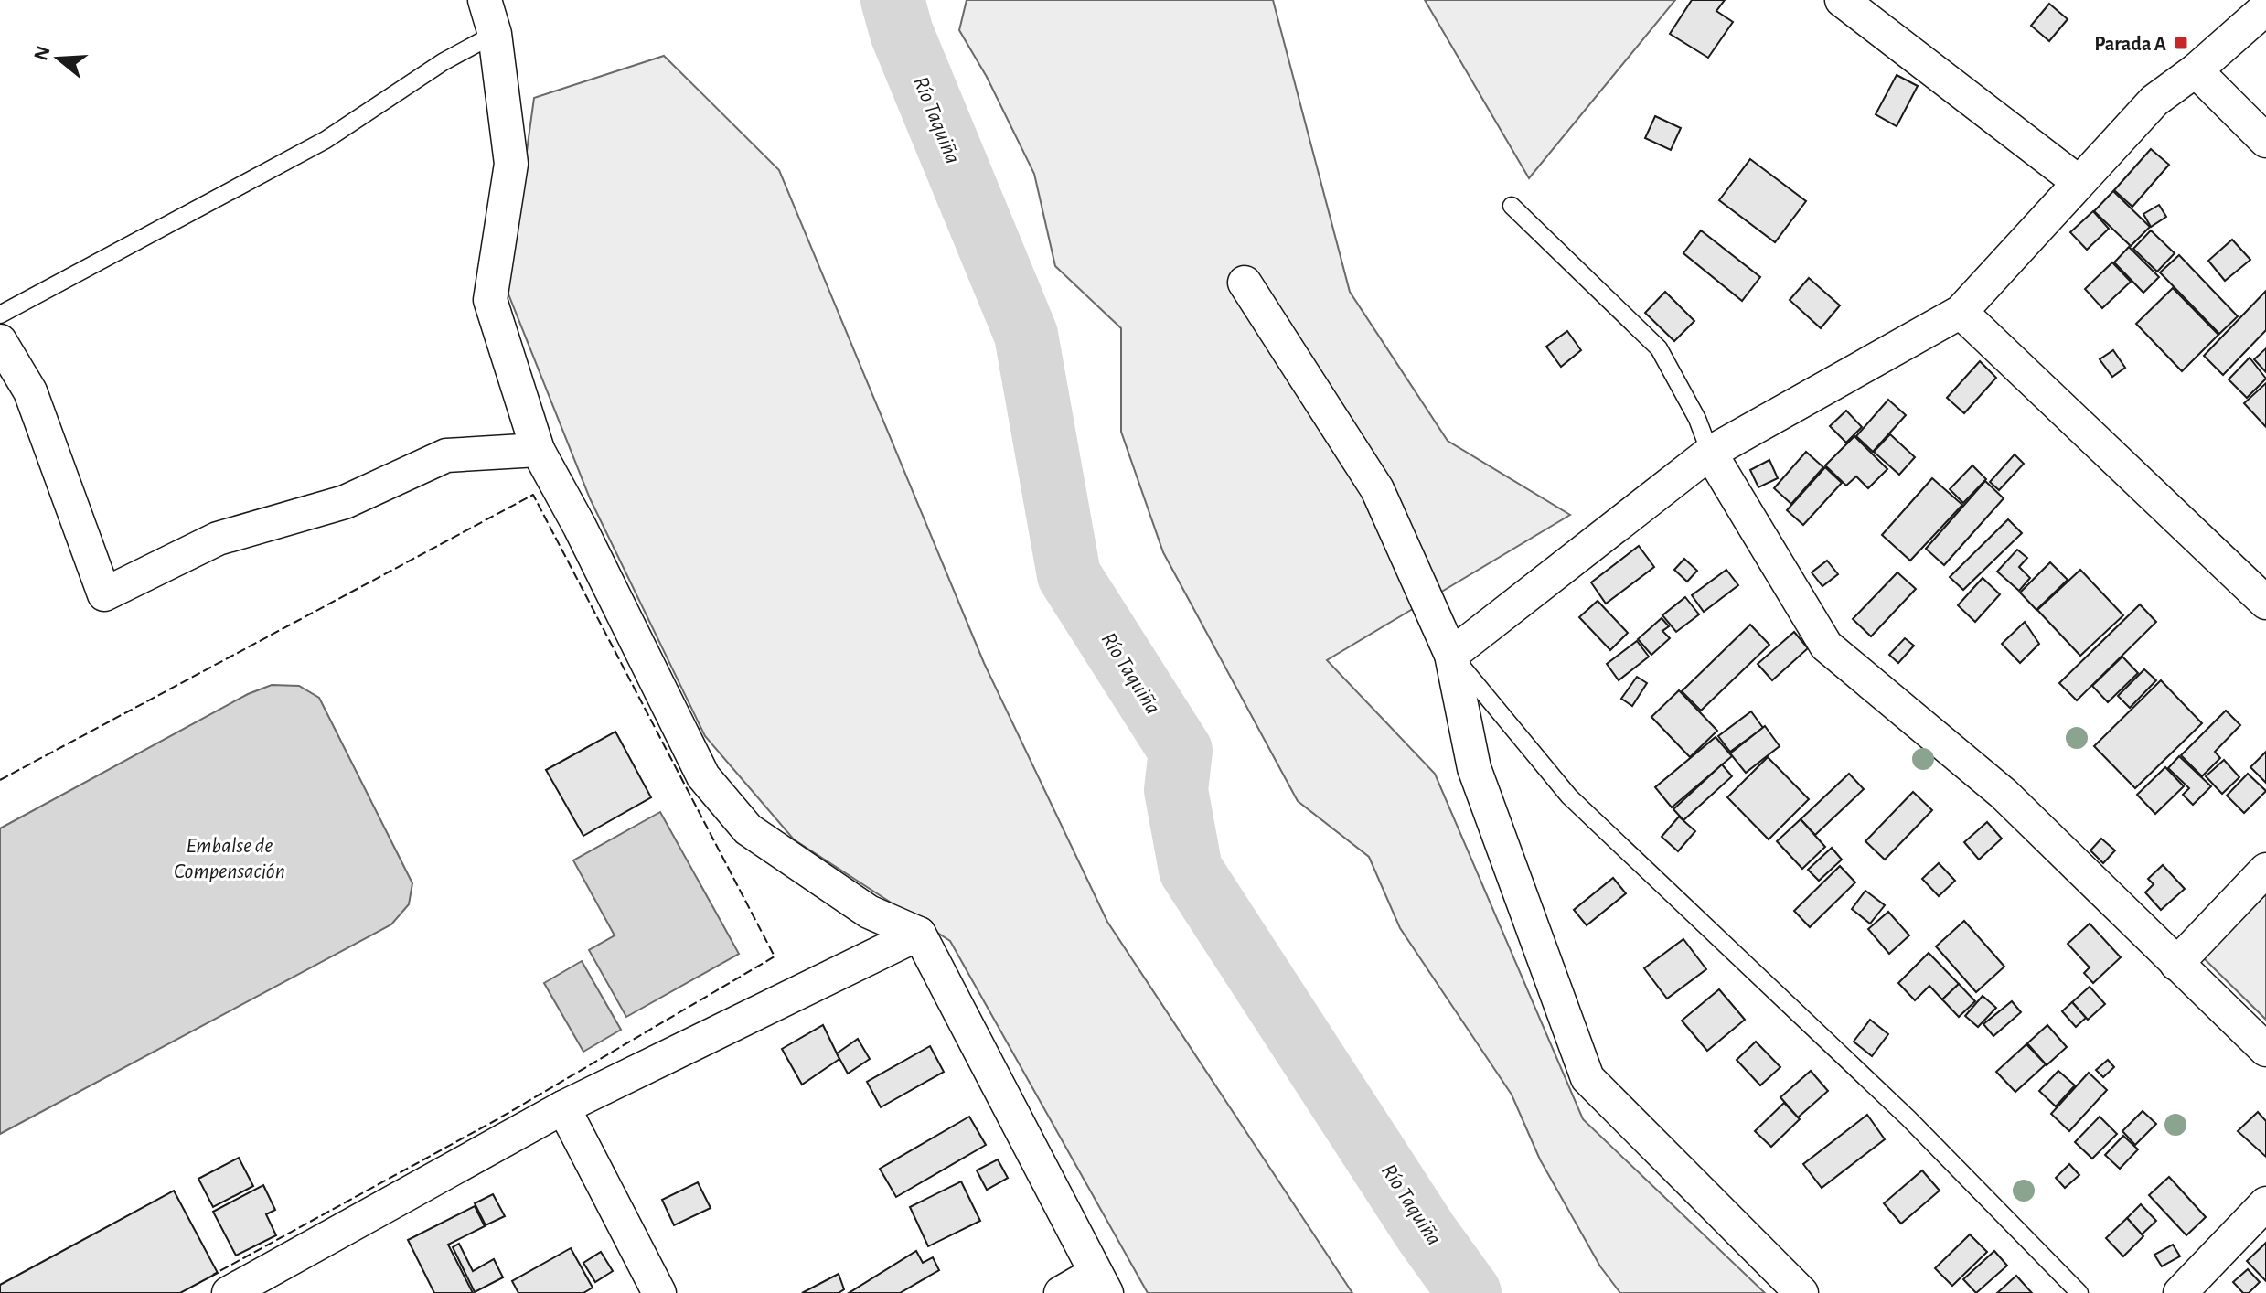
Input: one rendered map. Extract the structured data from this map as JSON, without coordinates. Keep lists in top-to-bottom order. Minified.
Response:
{"water":["Río Taquiña","Embalse de Compensación"],"places":{"transit":["Parada A"]},"north":"left"}
